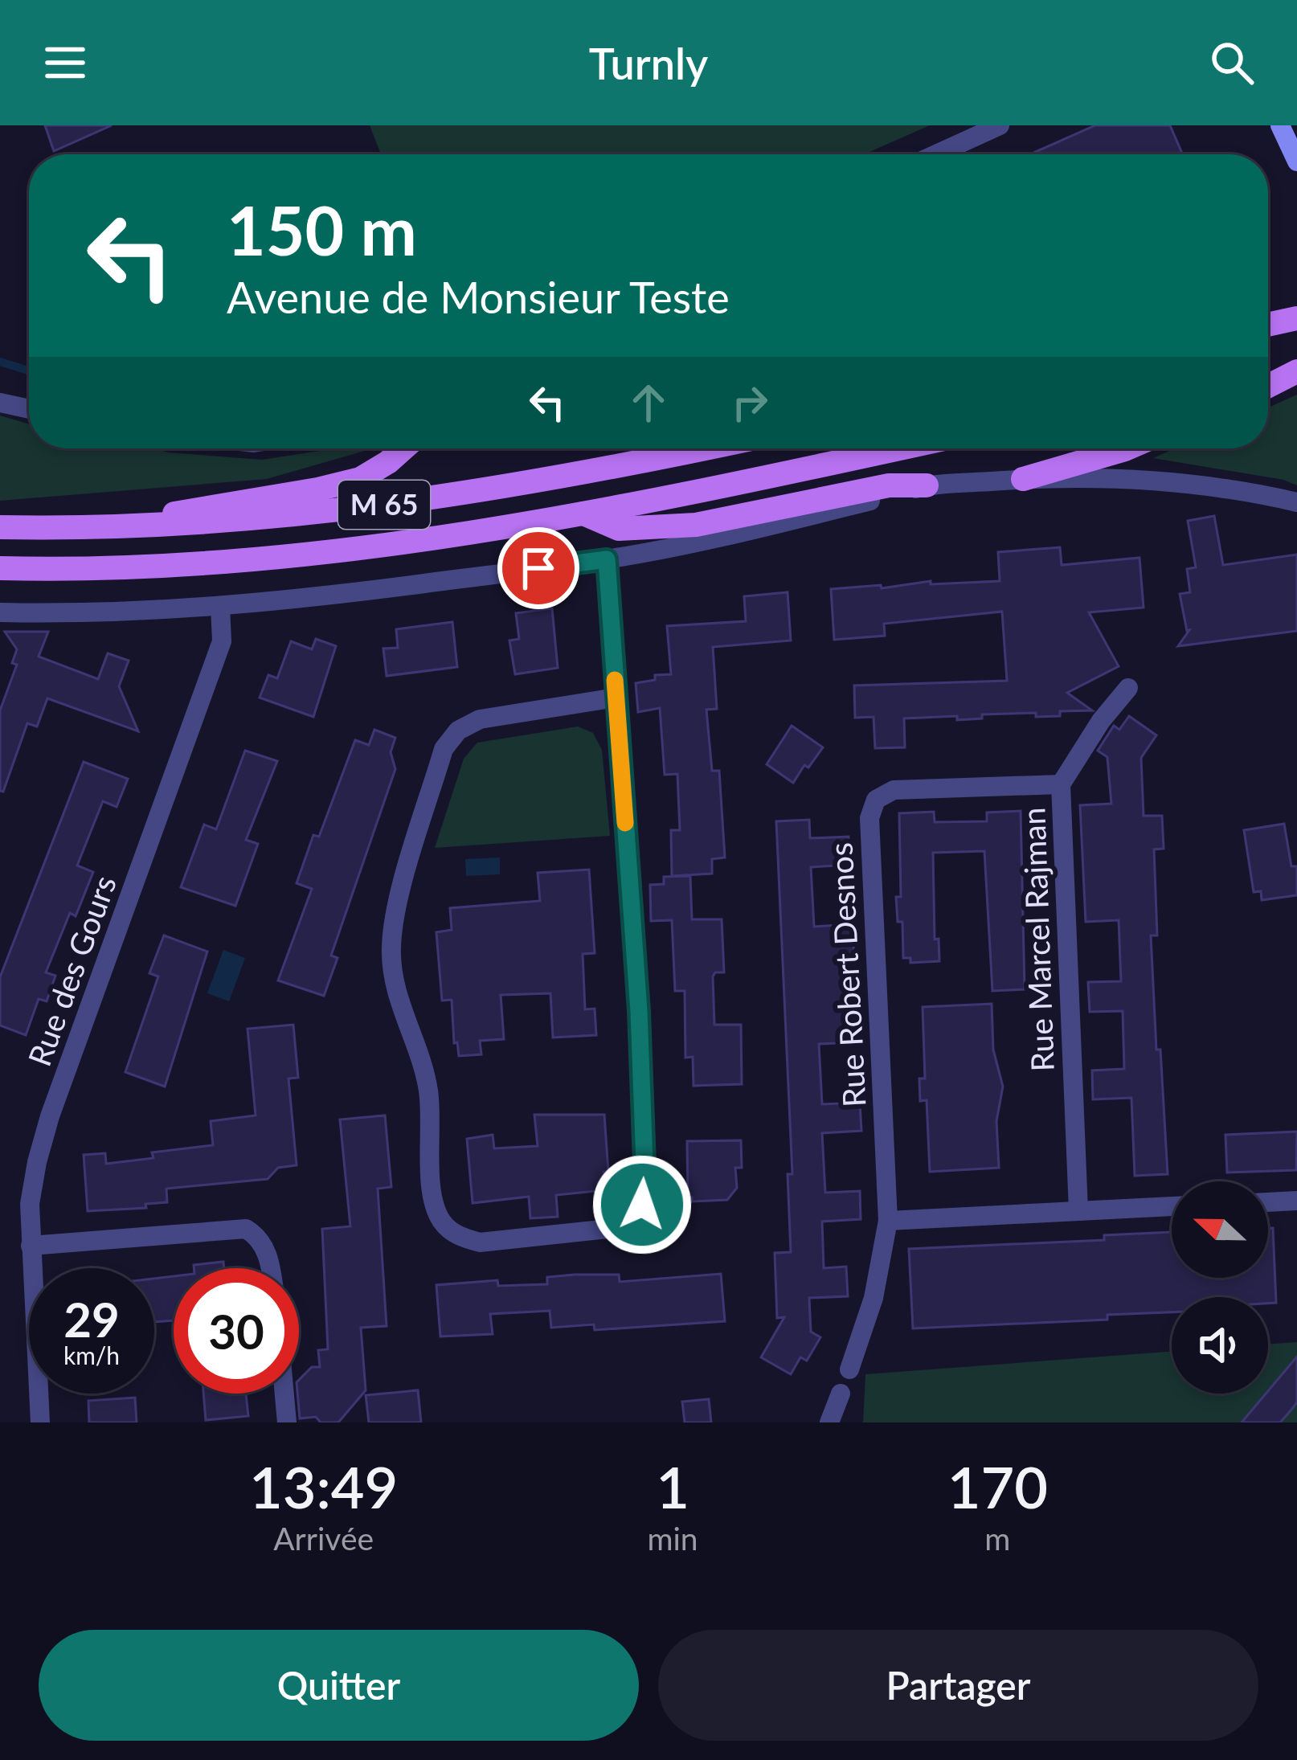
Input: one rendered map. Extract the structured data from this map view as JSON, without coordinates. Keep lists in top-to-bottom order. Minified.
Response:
{"streets":{"main road":["M 65"],"street":["Rue Marcel Rajman","Rue des Gours","Rue Robert Desnos"]},"crossings":[["Rue Marcel Rajman","Rue Robert Desnos"]],"north":"left","page":{"header":"Turnly","turn":["150 m","Avenue de Monsieur Teste"],"speed":"29 km/h","limit":"30","eta":["13:49","Arrivée","1","min","170","m"],"buttons":["Quitter","Partager"]}}
